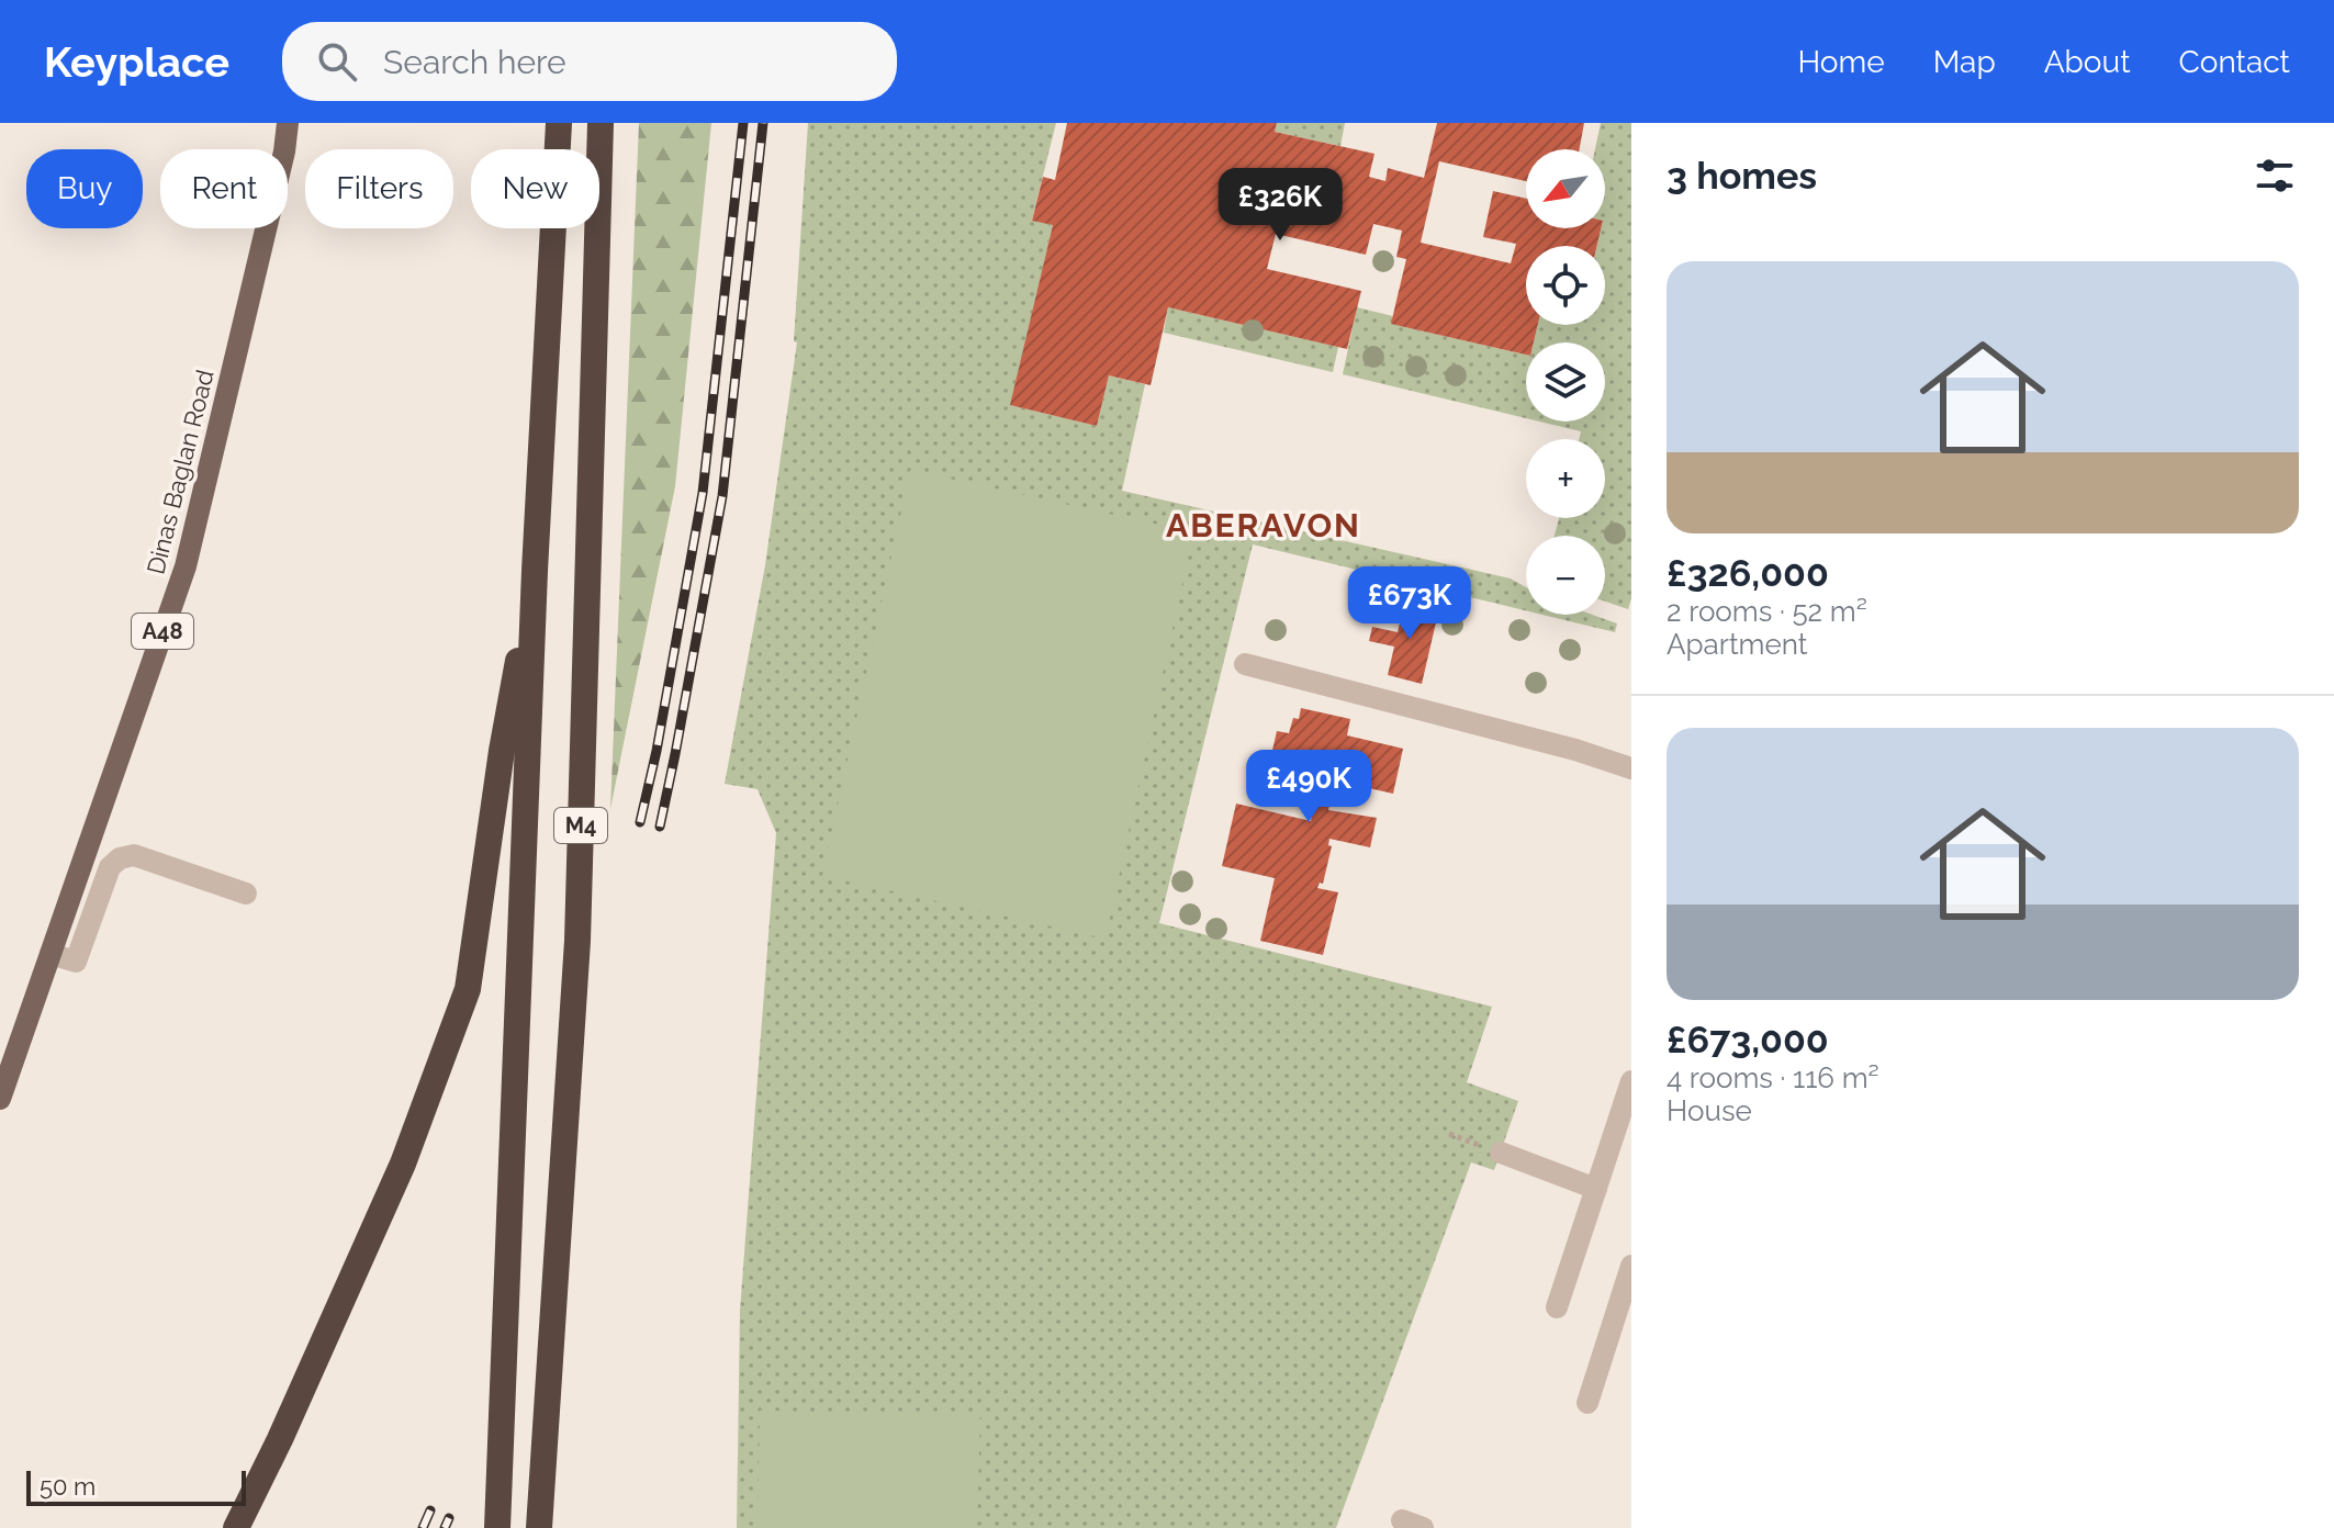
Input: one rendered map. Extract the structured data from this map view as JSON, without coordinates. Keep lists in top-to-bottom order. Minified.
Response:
{"streets":{"highway":["M4"],"main road":["Dinas Baglan Road","A48"]},"districts":["ABERAVON"],"scale_bar":"50 m","north":"bottom left","page":{"header":"Keyplace","search":"Search here","nav":["Home","Map","About","Contact"],"heading":"3 homes","map_buttons":["+","−"],"chip":["Buy","Rent","Filters","New"],"price":["£326K","£673K","£490K"],"list":[{"name":"£326,000","note":"2 rooms · 52 m² · Apartment"},{"name":"£673,000","note":"4 rooms · 116 m² · House"}],"scale":"50 m"}}
